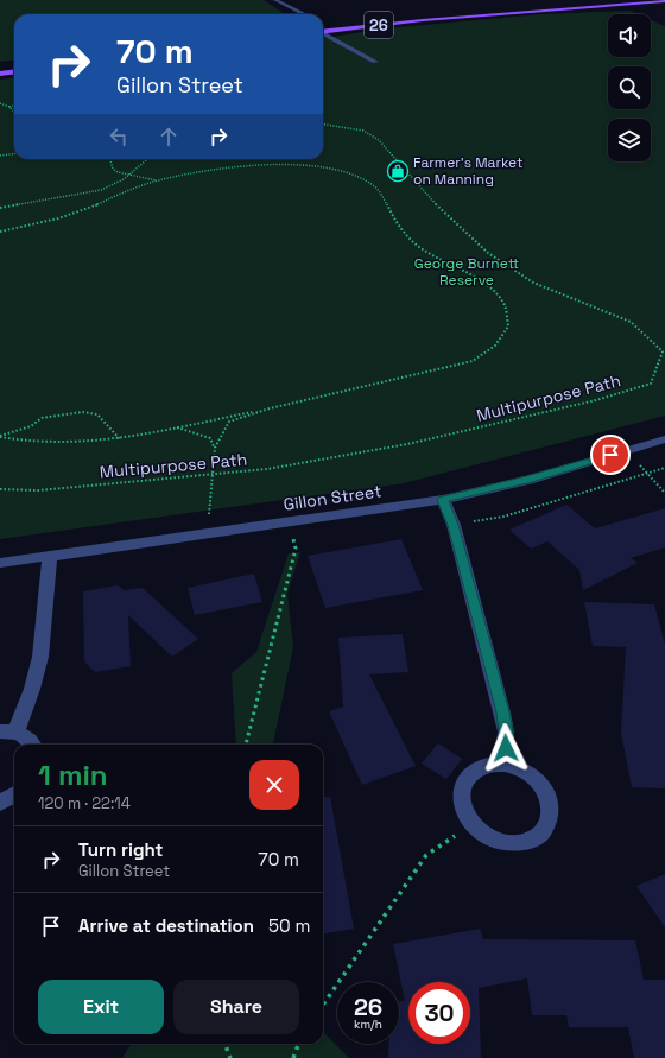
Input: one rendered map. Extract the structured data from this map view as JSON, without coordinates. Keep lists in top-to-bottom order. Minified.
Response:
{"streets":{"main road":["26"],"street":["Gillon Street"],"path":["Multipurpose Path"]},"parks":["George Burnett Reserve"],"places":{"shop":["Farmer's Market on Manning"]},"page":{"turn":["70 m","Gillon Street"],"heading":["1 min","120 m · 22:14"],"list":[{"name":"Turn right","note":"Gillon Street","value":"70 m"},{"name":"Arrive at destination","value":"50 m"}],"buttons":["Exit","Share"],"speed":"26 km/h","limit":"30"}}
